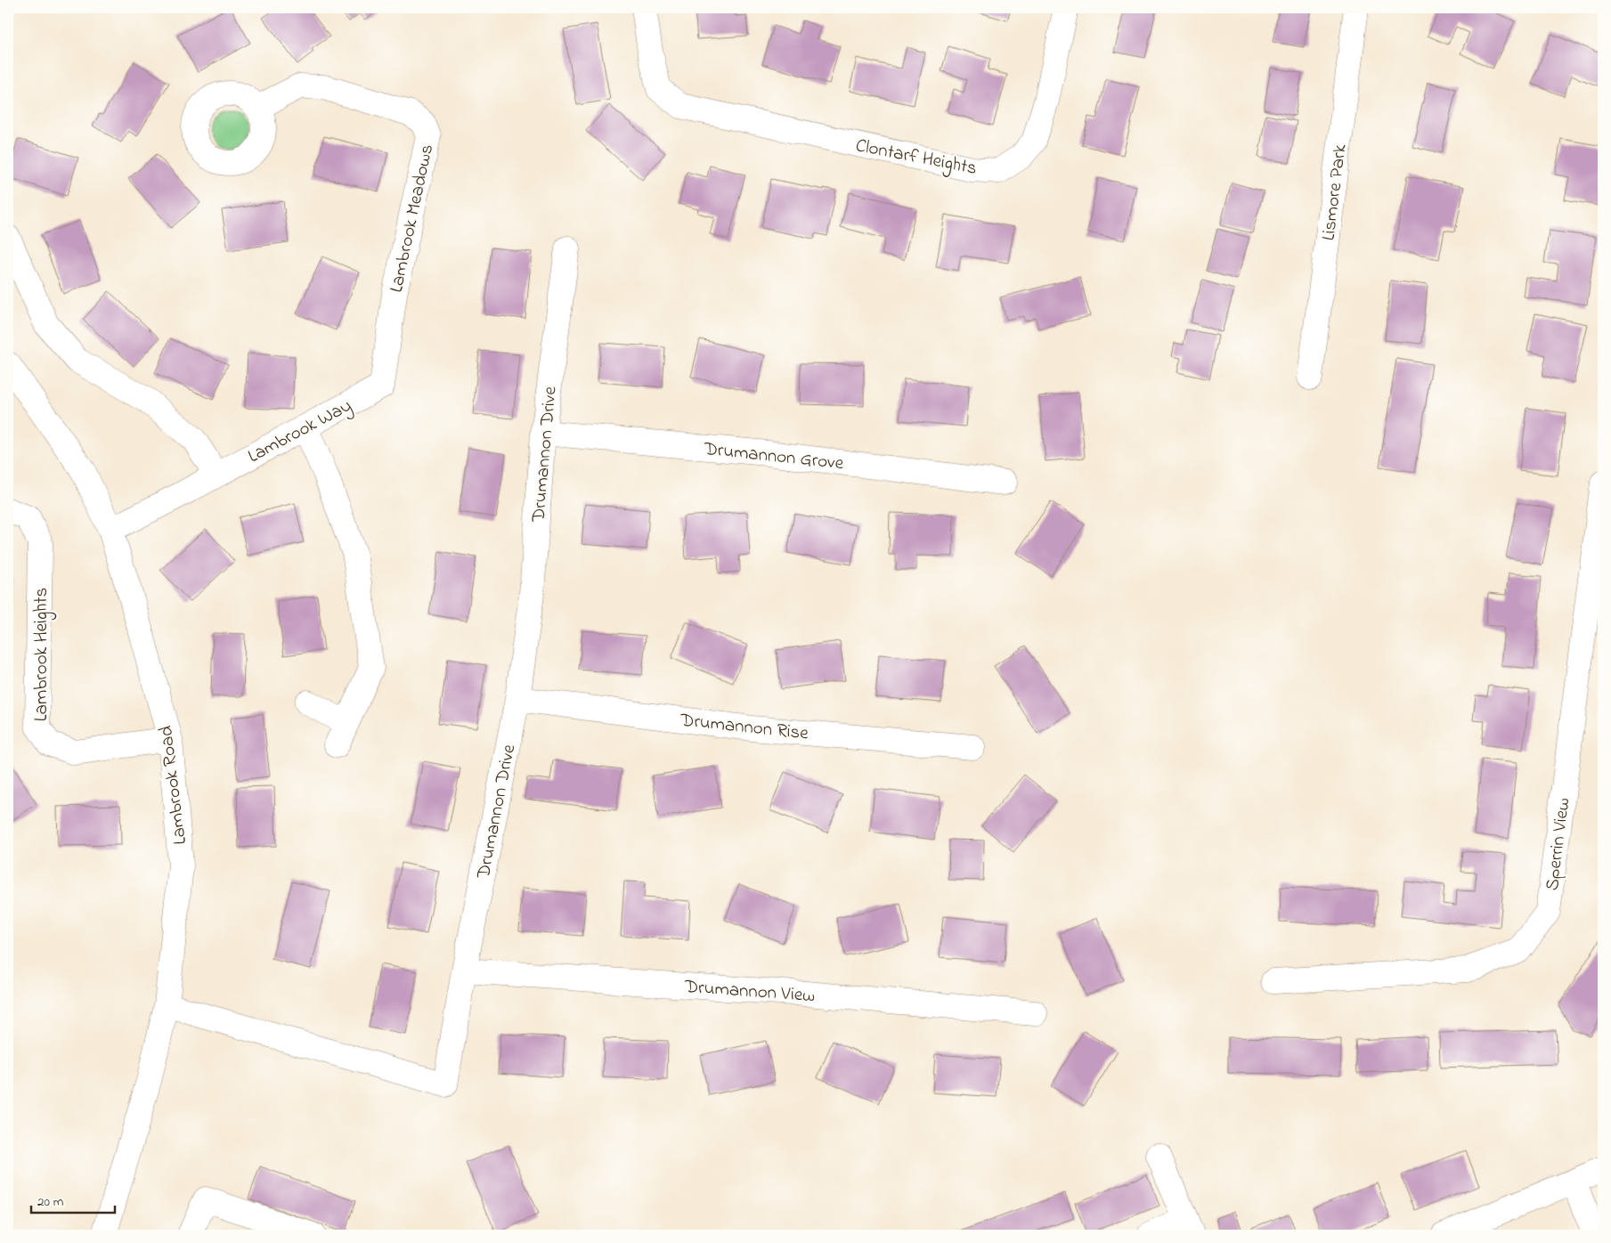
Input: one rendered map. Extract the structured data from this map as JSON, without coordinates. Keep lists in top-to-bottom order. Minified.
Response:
{"streets":{"street":["Clontarf Heights","Lismore Park","Lambrook Meadows","Lambrook Way","Drumannon Drive","Drumannon Grove","Lambrook Heights","Drumannon Rise","Lambrook Road","Sperrin View","Drumannon View"]},"crossings":[["Lambrook Meadows","Lambrook Way"],["Lambrook Way","Lambrook Road"],["Drumannon Drive","Drumannon Grove"],["Drumannon Drive","Drumannon Rise"],["Drumannon Drive","Lambrook Road"],["Drumannon Drive","Drumannon View"],["Lambrook Heights","Lambrook Road"]],"scale_bar":"20 m"}
